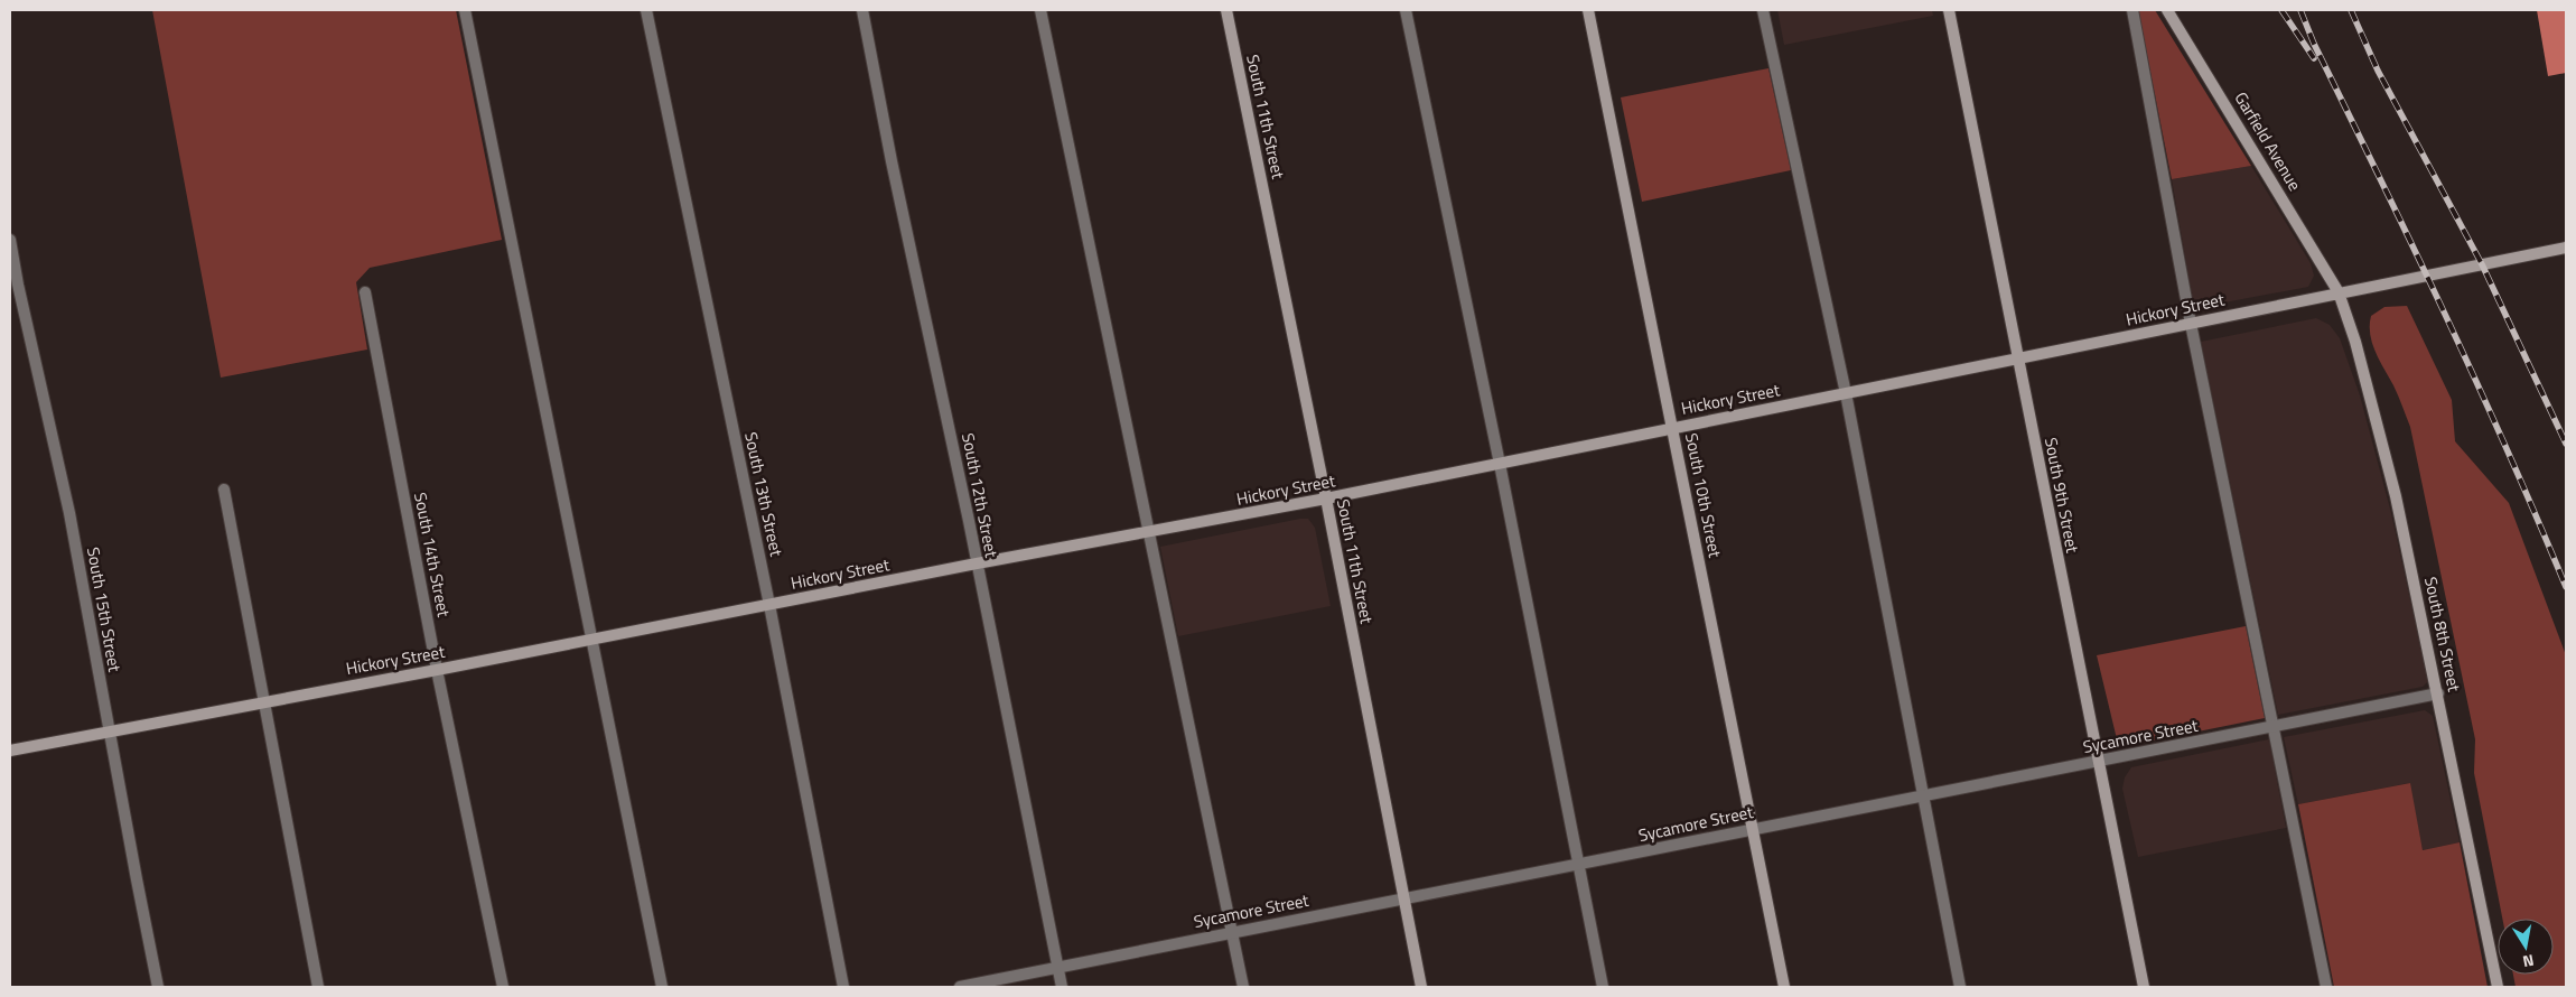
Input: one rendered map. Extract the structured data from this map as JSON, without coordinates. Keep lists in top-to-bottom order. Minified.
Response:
{"streets":{"street":["South 11th Street","Garfield Avenue","Hickory Street","South 13th Street","South 12th Street","South 10th Street","South 9th Street","South 14th Street","South 15th Street","South 8th Street","Sycamore Street"]},"crossings":[["South 11th Street","Hickory Street"],["South 11th Street","Sycamore Street"],["Garfield Avenue","Hickory Street"],["Garfield Avenue","South 8th Street"],["Hickory Street","South 13th Street"],["Hickory Street","South 12th Street"],["Hickory Street","South 10th Street"],["Hickory Street","South 9th Street"],["Hickory Street","South 14th Street"],["Hickory Street","South 15th Street"],["Hickory Street","South 8th Street"],["South 12th Street","Sycamore Street"],["South 10th Street","Sycamore Street"],["South 9th Street","Sycamore Street"],["South 8th Street","Sycamore Street"]],"north":"bottom"}
